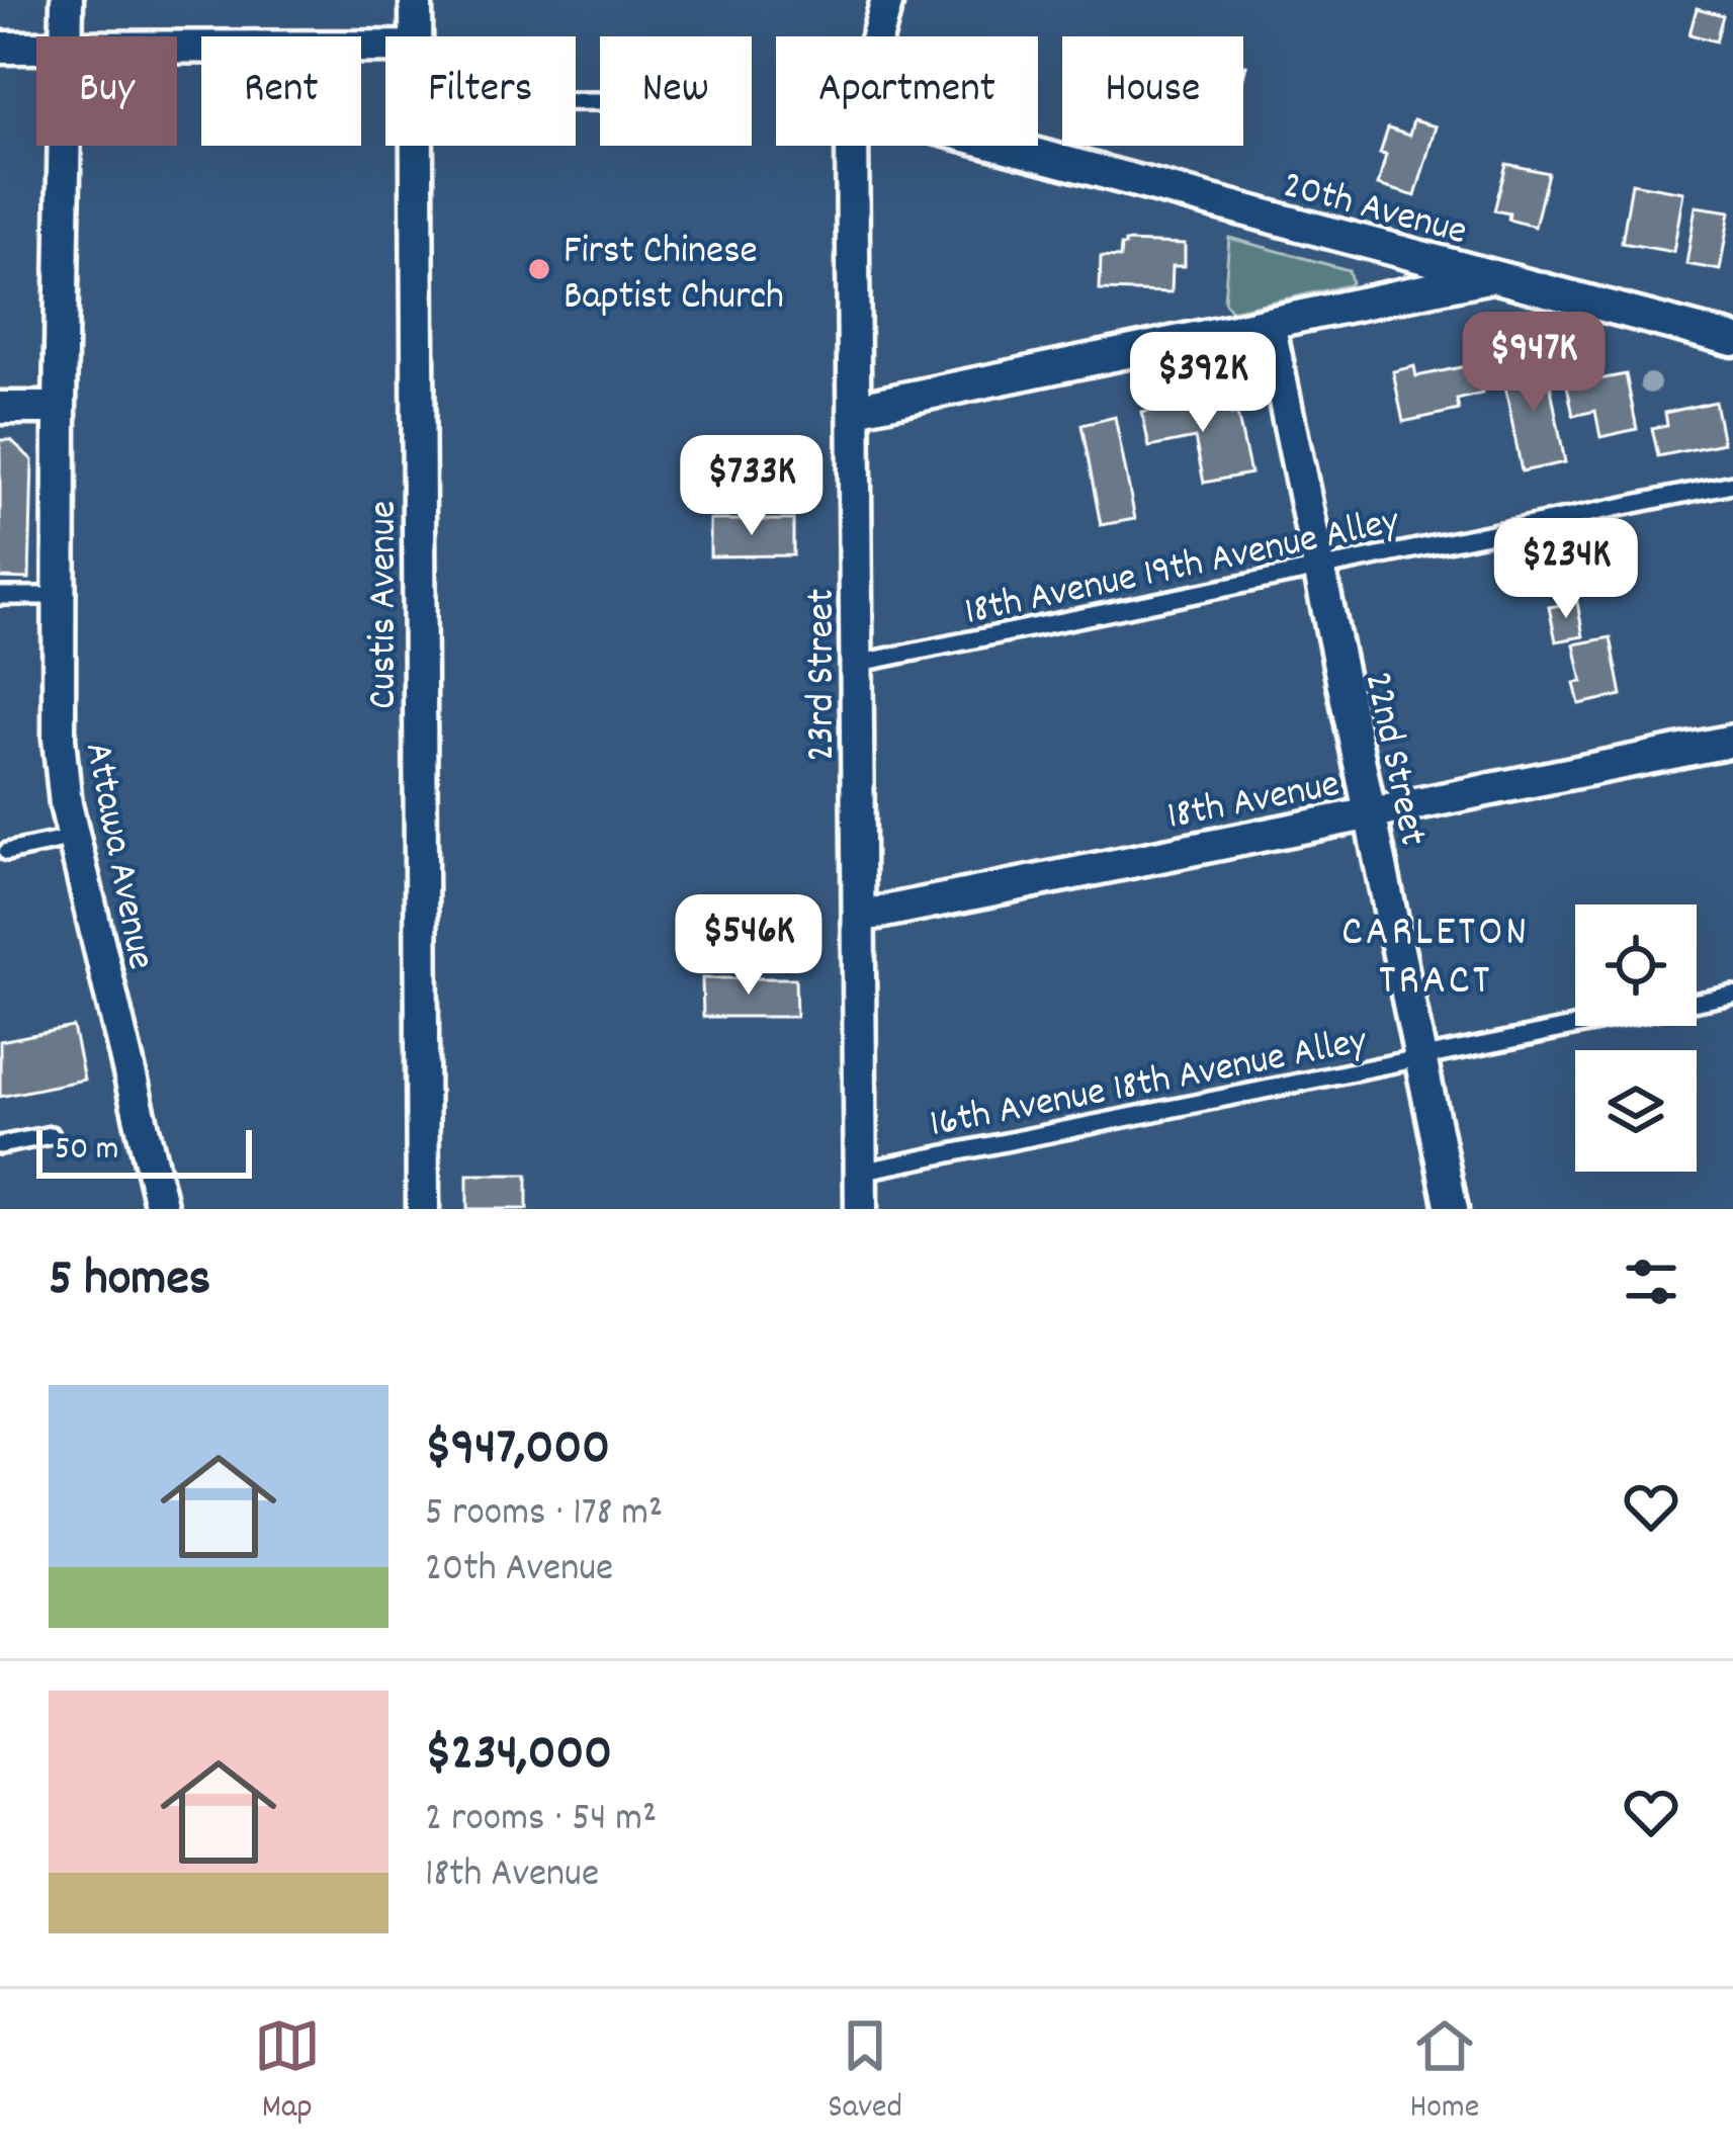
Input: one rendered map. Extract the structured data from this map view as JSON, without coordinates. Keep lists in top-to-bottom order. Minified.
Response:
{"streets":{"street":["20th Avenue","Custis Avenue","23rd Street","22nd Street","18th Avenue","Attawa Avenue"],"lane":["18th Avenue 19th Avenue Alley","16th Avenue 18th Avenue Alley"]},"crossings":[["18th Avenue 19th Avenue Alley","23rd Street"],["18th Avenue 19th Avenue Alley","22nd Street"],["23rd Street","18th Avenue"],["23rd Street","16th Avenue 18th Avenue Alley"],["22nd Street","18th Avenue"],["22nd Street","16th Avenue 18th Avenue Alley"]],"districts":["CARLETON TRACT"],"places":["First Chinese Baptist Church"],"scale_bar":"50 m","page":{"chip":["Buy","Rent","Filters","New","Apartment","House"],"price":["$947K","$392K","$733K","$234K","$546K"],"scale":"50 m","heading":"5 homes","list":[{"name":"$947,000","note":"5 rooms · 178 m² · 20th Avenue"},{"name":"$234,000","note":"2 rooms · 54 m² · 18th Avenue"}],"tabs":["Map","Saved","Home"]}}
